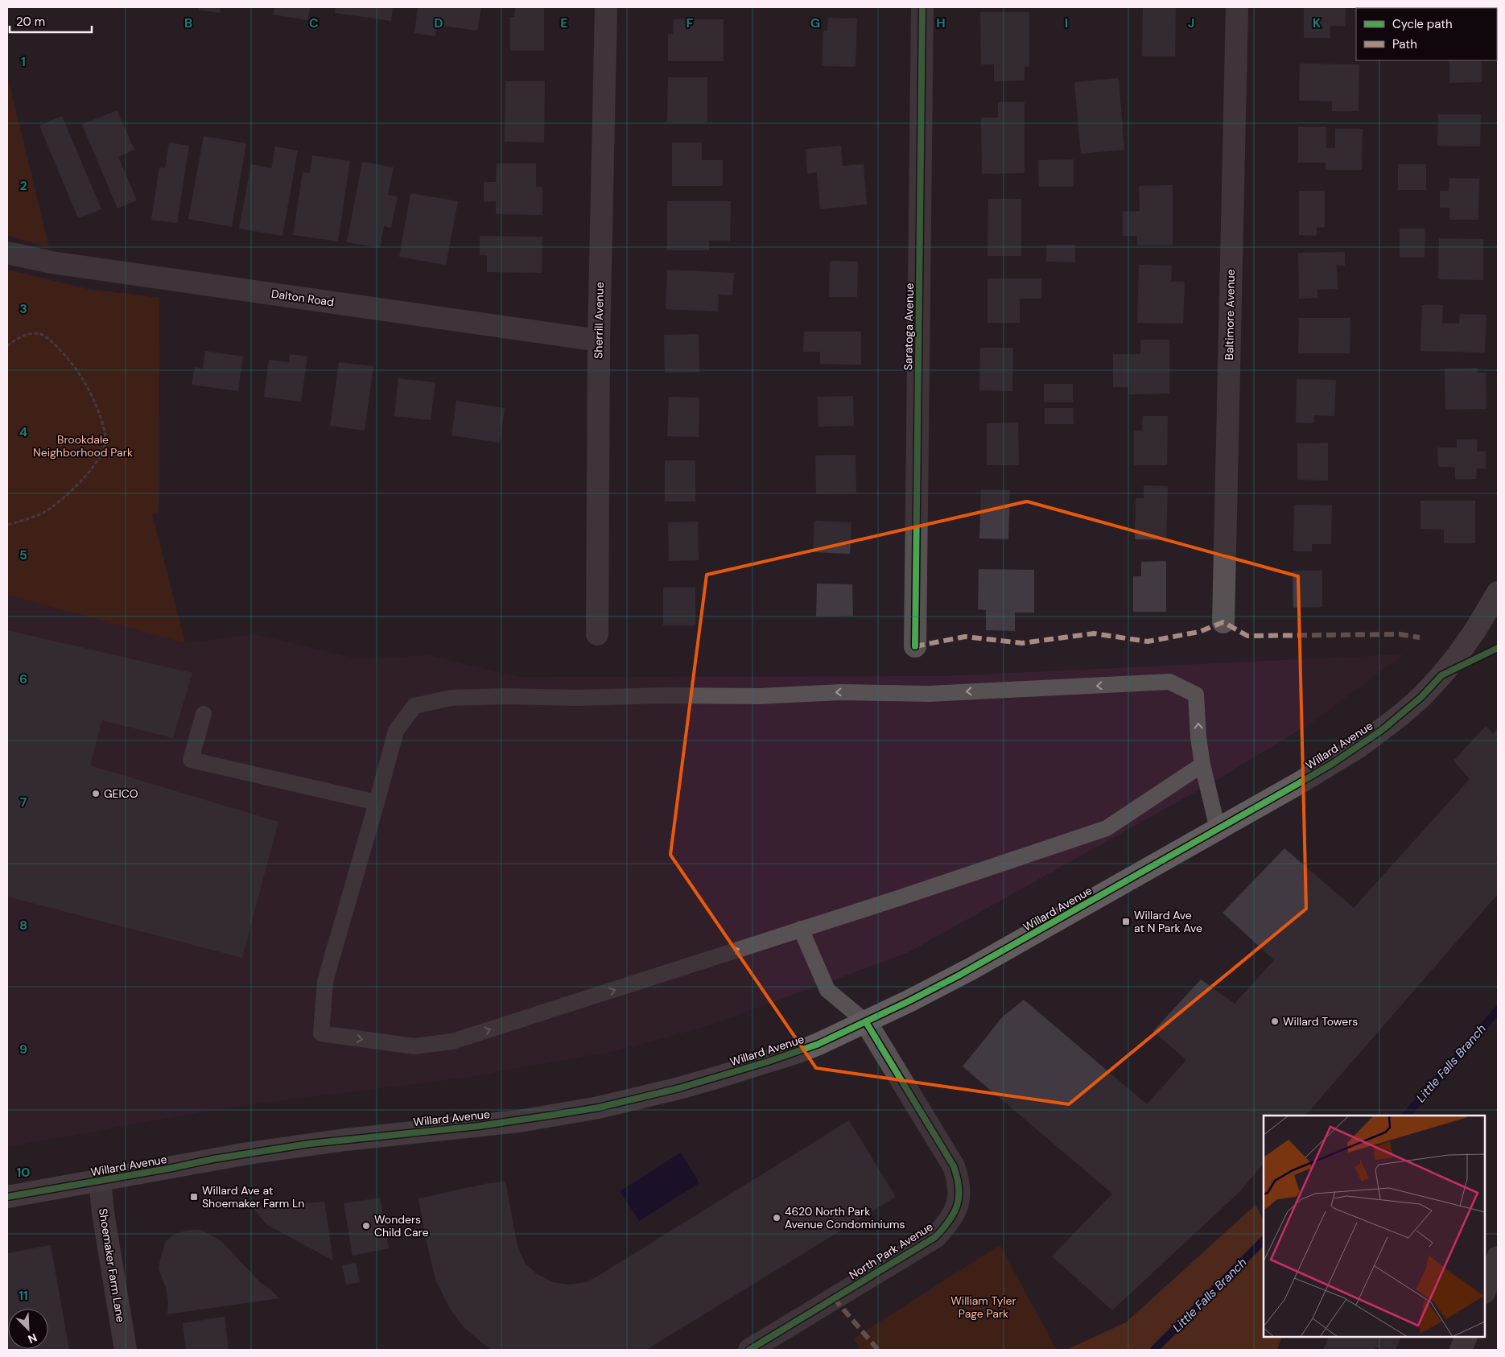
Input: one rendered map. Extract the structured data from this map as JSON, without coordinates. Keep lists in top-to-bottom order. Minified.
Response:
{"streets":{"street":["Dalton Road","Baltimore Avenue","Sherrill Avenue","Saratoga Avenue","Willard Avenue","North Park Avenue","Shoemaker Farm Lane"]},"crossings":[["Dalton Road","Sherrill Avenue"],["Willard Avenue","North Park Avenue"],["Willard Avenue","Shoemaker Farm Lane"]],"water":["Little Falls Branch"],"parks":["Brookdale Neighborhood Park","William Tyler Page Park"],"places":{"other":["GEICO","Willard Towers","4620 North Park Avenue Condominiums","Wonders Child Care"],"transit":["Willard Ave at N Park Ave","Willard Ave at Shoemaker Farm Ln"]},"legend":["Cycle path","Path"],"scale_bar":"20 m","north":"bottom right","grid":{"columns":["B","C","D","E","F","G","H","I","J","K"],"rows":["1","2","3","4","5","6","7","8","9","10","11"]}}
